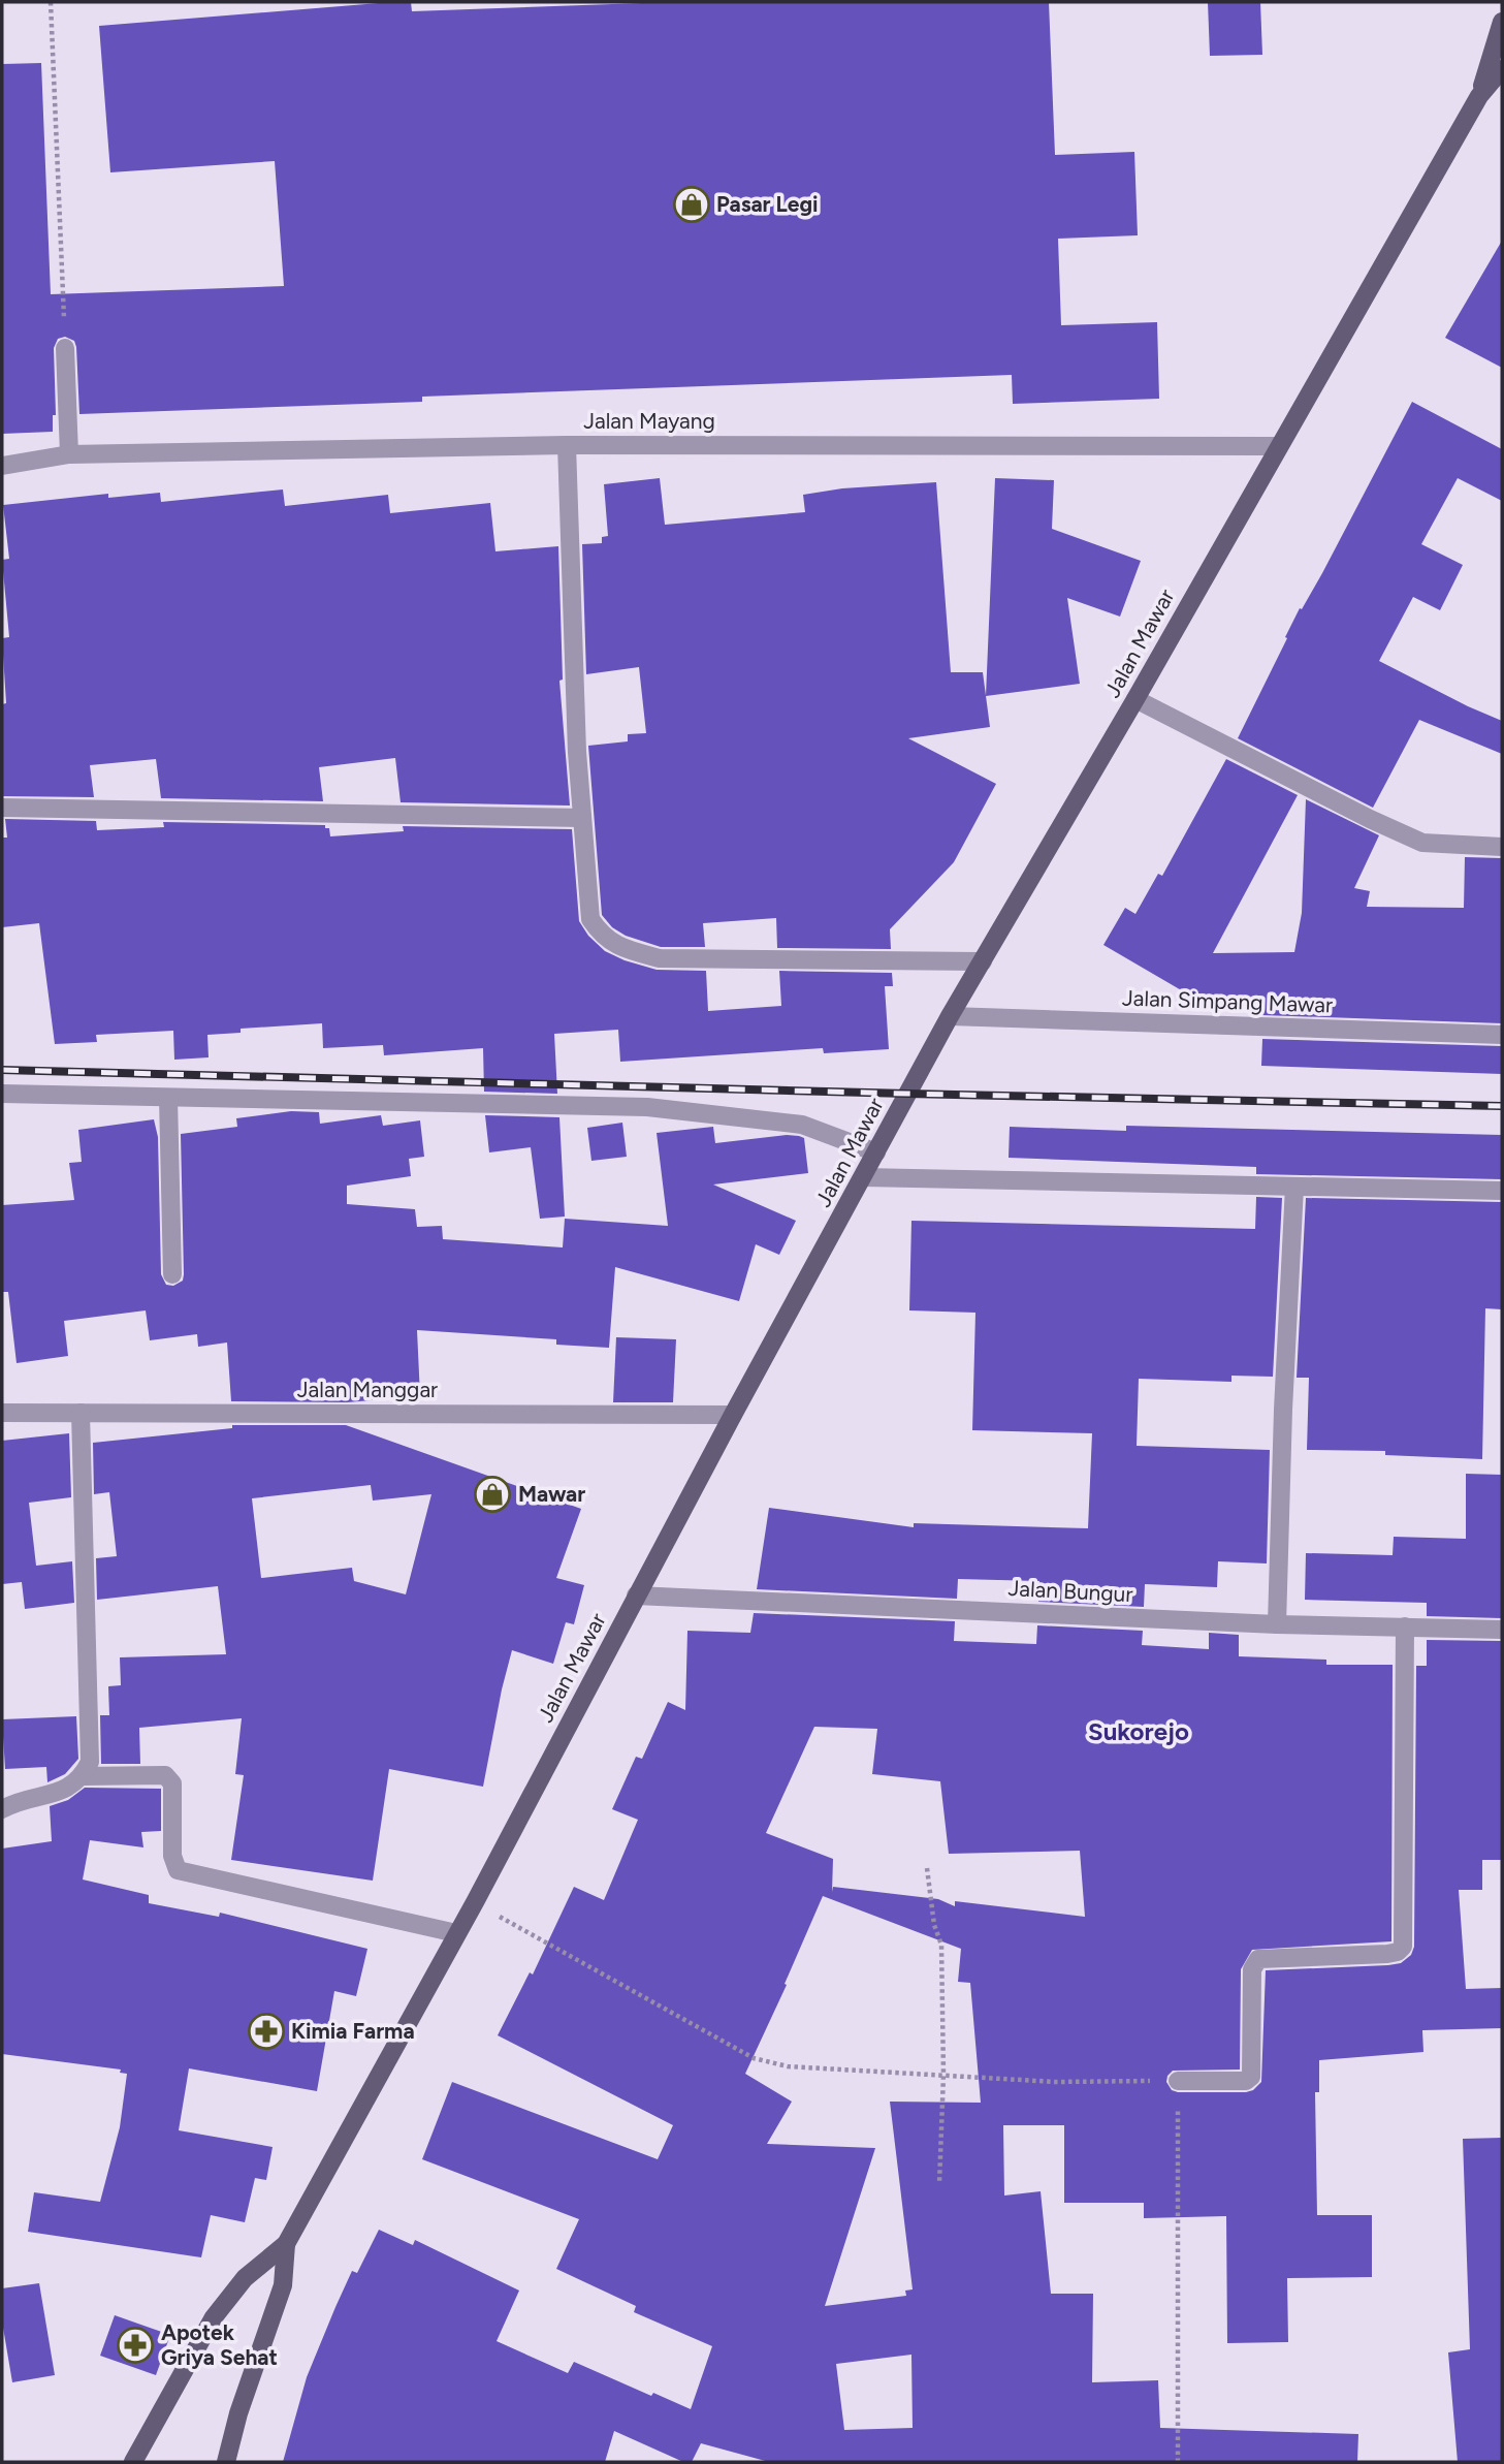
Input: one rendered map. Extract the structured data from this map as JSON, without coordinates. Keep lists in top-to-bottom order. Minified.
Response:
{"streets":{"main road":["Jalan Mawar"],"street":["Jalan Mayang","Jalan Simpang Mawar","Jalan Manggar","Jalan Bungur"]},"crossings":[["Jalan Mayang","Jalan Mawar"],["Jalan Mawar","Jalan Simpang Mawar"],["Jalan Mawar","Jalan Manggar"],["Jalan Mawar","Jalan Bungur"]],"districts":["Sukorejo"],"places":{"shop":["Pasar Legi","Mawar"],"pharmacy":["Kimia Farma","Apotek Griya Sehat"]}}
